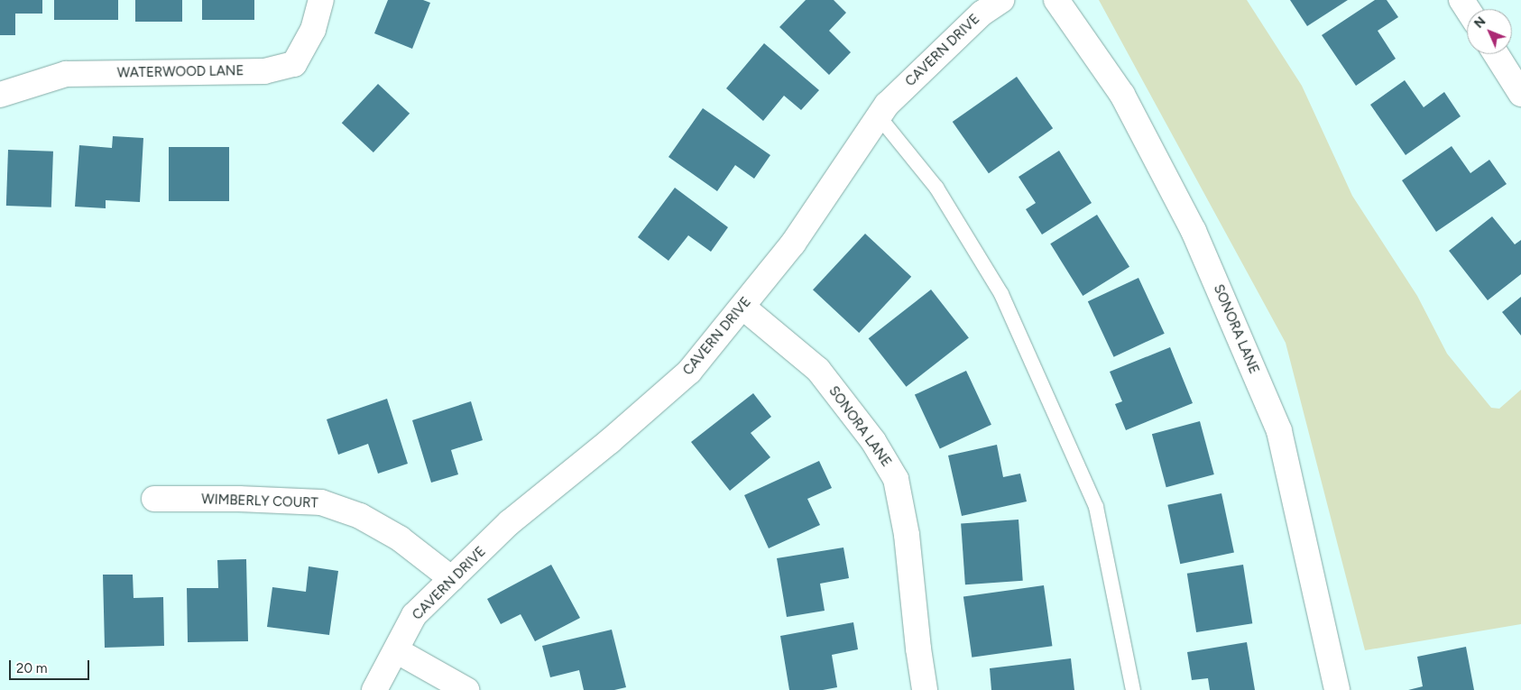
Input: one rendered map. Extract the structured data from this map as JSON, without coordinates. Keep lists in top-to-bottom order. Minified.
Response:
{"streets":{"street":["CAVERN DRIVE","WATERWOOD LANE","SONORA LANE","WIMBERLY COURT"]},"crossings":[["CAVERN DRIVE","SONORA LANE"],["CAVERN DRIVE","WIMBERLY COURT"]],"scale_bar":"20 m","north":"top left"}
